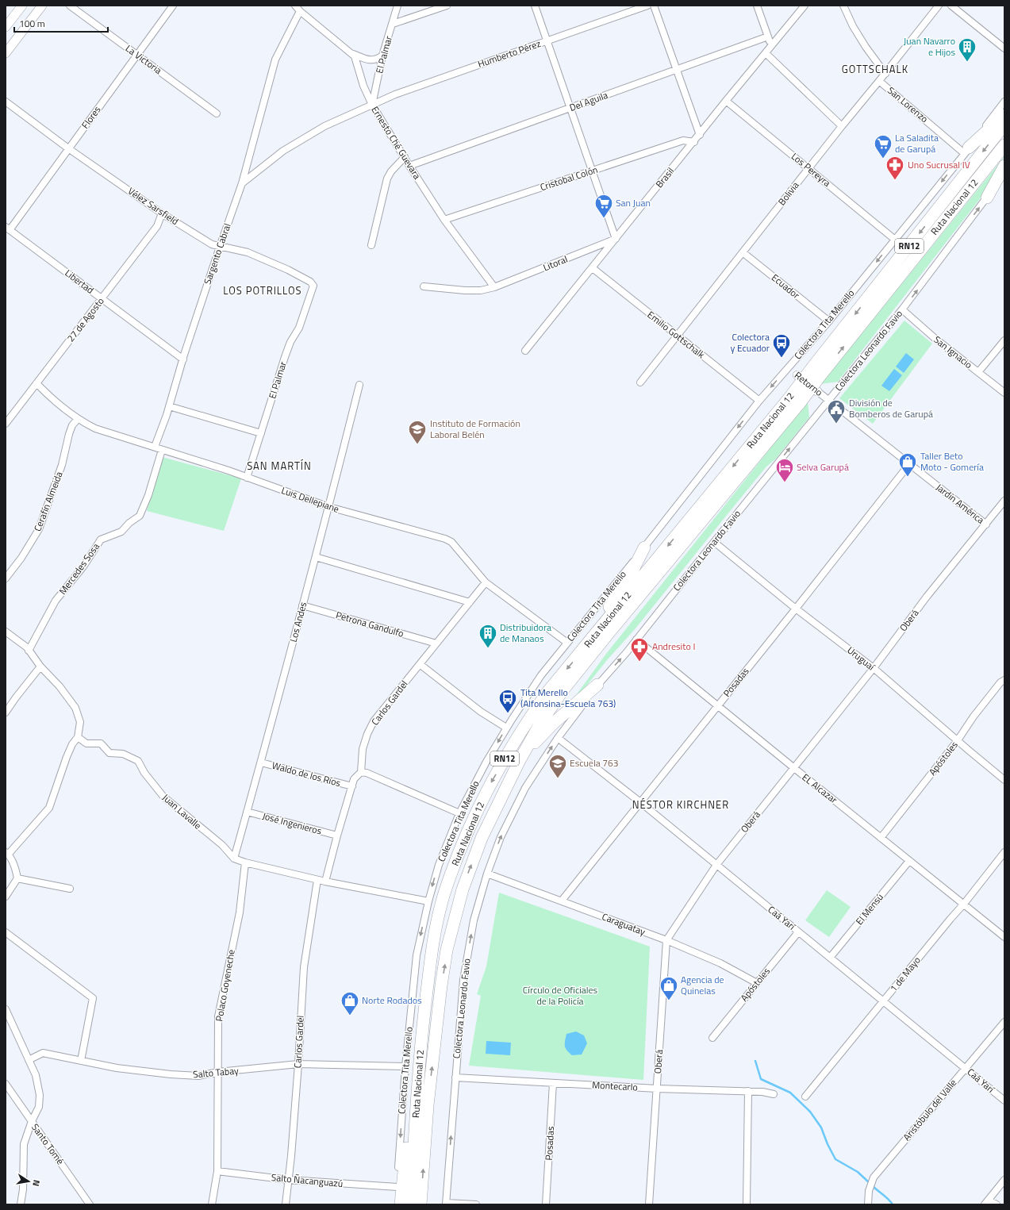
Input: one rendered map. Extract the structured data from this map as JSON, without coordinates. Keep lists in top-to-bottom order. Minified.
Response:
{"streets":{"highway":["Ruta Nacional 12","RN12"],"main road":["Retorno"],"street":["Humberto Pérez","El Palmar","La Victoria","Del Aguila","San Lorenzo","Flores","Ernesto Ché Guevara","Los Pereyra","Brasil","Cristobal Colón","Bolivia","Vélez Sarsfield","Sargento Cabral","Litoral","Libertad","Ecuador","27 de Agosto","Colectora Tita Merello","Emilio Gottschalk","Colectora Leonardo Favio","San Ignacio","Luis Dellepiane","Cerafín Almeida","Jardín América","Mercedes Sosa","Oberá","Los Andes","Petrona Gandulfo","Uruguaí","Posadas","Carlos Gardel","Apóstoles","Waldo de los Ríos","EL Alcazar","Juan Lavalle","José Ingenieros","El Mensú","Caá Yarí","Caraguatay","1 de Mayo","Polaco Goyeneche","Salto Tabay","Montecarlo","Aristóbulo del Valle","Santo Tomé","Salto Ñacanguazú"]},"crossings":[["Humberto Pérez","El Palmar"],["Humberto Pérez","Ernesto Ché Guevara"],["Humberto Pérez","Sargento Cabral"],["El Palmar","Ernesto Ché Guevara"],["El Palmar","Vélez Sarsfield"],["El Palmar","Luis Dellepiane"],["La Victoria","Flores"],["Del Aguila","Ernesto Ché Guevara"],["San Lorenzo","Bolivia"],["San Lorenzo","Colectora Tita Merello"],["Flores","Vélez Sarsfield"],["Flores","Libertad"],["Ernesto Ché Guevara","Cristobal Colón"],["Ernesto Ché Guevara","Litoral"],["Los Pereyra","Brasil"],["Los Pereyra","Bolivia"],["Los Pereyra","Colectora Tita Merello"],["Brasil","Cristobal Colón"],["Brasil","Litoral"],["Brasil","Emilio Gottschalk"],["Bolivia","Ecuador"],["Bolivia","Emilio Gottschalk"],["Vélez Sarsfield","Sargento Cabral"],["Vélez Sarsfield","27 de Agosto"],["Sargento Cabral","Libertad"],["Sargento Cabral","Luis Dellepiane"],["Libertad","27 de Agosto"],["Ecuador","Colectora Tita Merello"],["27 de Agosto","Luis Dellepiane"],["Colectora Tita Merello","Emilio Gottschalk"],["Colectora Tita Merello","Retorno"],["Colectora Tita Merello","Luis Dellepiane"],["Colectora Tita Merello","Juan Lavalle"],["Colectora Tita Merello","Salto Tabay"],["Colectora Tita Merello","Salto Ñacanguazú"],["Colectora Leonardo Favio","San Ignacio"],["Colectora Leonardo Favio","Retorno"],["Colectora Leonardo Favio","Jardín América"],["Colectora Leonardo Favio","Uruguaí"],["Colectora Leonardo Favio","EL Alcazar"],["Colectora Leonardo Favio","Caá Yarí"],["Colectora Leonardo Favio","Caraguatay"],["Colectora Leonardo Favio","Montecarlo"],["Retorno","Jardín América"],["Luis Dellepiane","Cerafín Almeida"],["Luis Dellepiane","Mercedes Sosa"],["Luis Dellepiane","Los Andes"],["Luis Dellepiane","Carlos Gardel"],["Jardín América","Oberá"],["Jardín América","Posadas"],["Oberá","Uruguaí"],["Oberá","EL Alcazar"],["Oberá","Caá Yarí"],["Oberá","Caraguatay"],["Oberá","Montecarlo"],["Los Andes","Petrona Gandulfo"],["Los Andes","Waldo de los Ríos"],["Los Andes","Juan Lavalle"],["Los Andes","José Ingenieros"],["Petrona Gandulfo","Carlos Gardel"],["Uruguaí","Posadas"],["Uruguaí","Apóstoles"],["Posadas","EL Alcazar"],["Posadas","Caá Yarí"],["Posadas","Caraguatay"],["Posadas","Montecarlo"],["Carlos Gardel","Waldo de los Ríos"],["Carlos Gardel","Juan Lavalle"],["Carlos Gardel","José Ingenieros"],["Carlos Gardel","Salto Tabay"],["Carlos Gardel","Salto Ñacanguazú"],["Apóstoles","EL Alcazar"],["Apóstoles","Caá Yarí"],["Apóstoles","Caraguatay"],["EL Alcazar","El Mensú"],["EL Alcazar","1 de Mayo"],["Juan Lavalle","Polaco Goyeneche"],["El Mensú","Caá Yarí"],["Caá Yarí","1 de Mayo"],["Caá Yarí","Aristóbulo del Valle"],["Polaco Goyeneche","Salto Tabay"],["Polaco Goyeneche","Salto Ñacanguazú"]],"one_way":["Colectora Tita Merello","Colectora Leonardo Favio"],"districts":["GOTTSCHALK","LOS POTRILLOS","SAN MARTÍN","NÉSTOR KIRCHNER"],"parks":["Círculo de Oficiales de la Policía"],"places":{"building":["Juan Navarro e Hijos","Distribuidora de Manaos"],"supermarket":["La Saladita de Garupá","San Juan"],"pharmacy":["Uno Sucrusal IV","Andresito I"],"bus stop":["Colectora y Ecuador","Tita Merello (Alfonsina-Escuela 763)"],"public building":["División de Bomberos de Garupá"],"school or university":["Instituto de Formación Laboral Belén","Escuela 763"],"shop":["Taller Beto Moto - Gomería","Agencia de Quinelas","Norte Rodados"],"hotel":["Selva Garupá"]},"scale_bar":"100 m","north":"right"}
